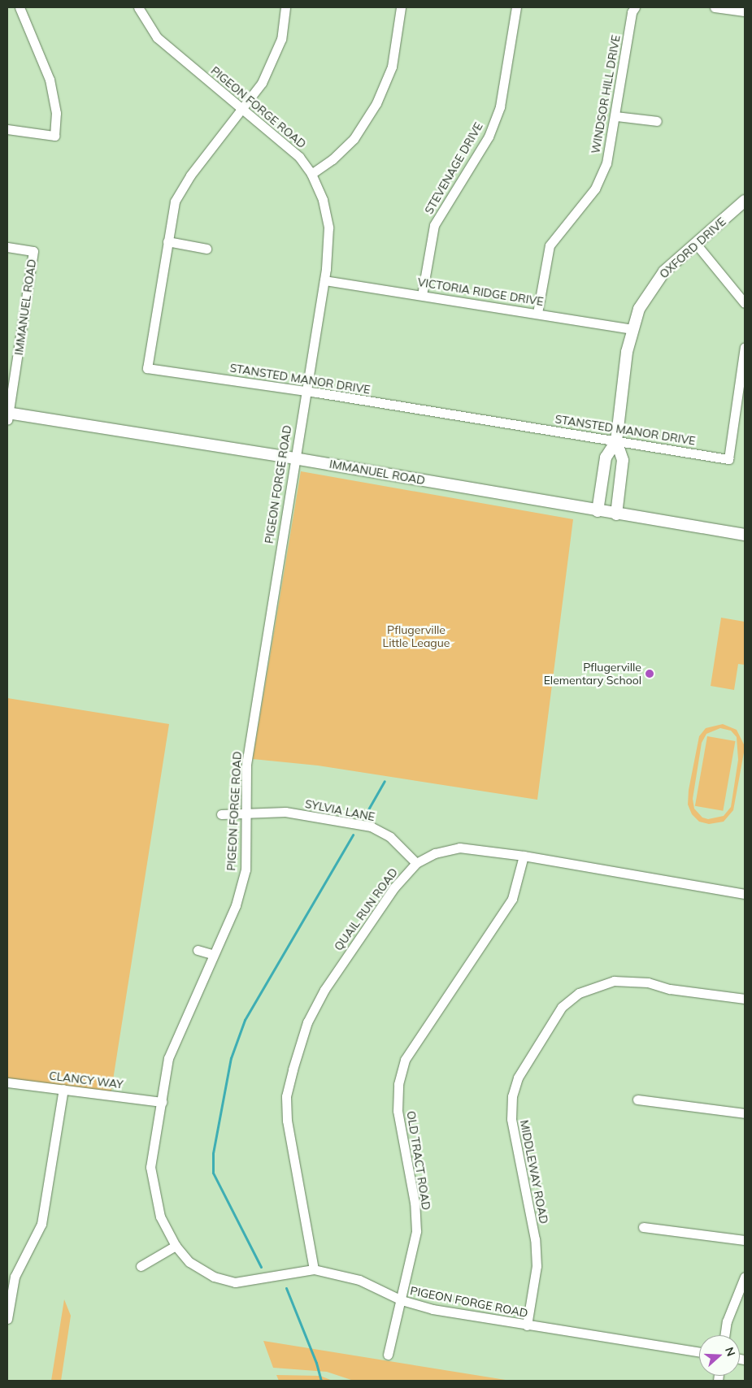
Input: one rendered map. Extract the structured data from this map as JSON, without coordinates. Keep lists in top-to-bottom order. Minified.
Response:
{"streets":{"street":["WINDSOR HILL DRIVE","PIGEON FORGE ROAD","STEVENAGE DRIVE","OXFORD DRIVE","VICTORIA RIDGE DRIVE","IMMANUEL ROAD","STANSTED MANOR DRIVE","SYLVIA LANE","QUAIL RUN ROAD","CLANCY WAY","OLD TRACT ROAD","MIDDLEWAY ROAD"]},"crossings":[["WINDSOR HILL DRIVE","VICTORIA RIDGE DRIVE"],["PIGEON FORGE ROAD","VICTORIA RIDGE DRIVE"],["PIGEON FORGE ROAD","IMMANUEL ROAD"],["PIGEON FORGE ROAD","STANSTED MANOR DRIVE"],["PIGEON FORGE ROAD","SYLVIA LANE"],["PIGEON FORGE ROAD","QUAIL RUN ROAD"],["PIGEON FORGE ROAD","CLANCY WAY"],["PIGEON FORGE ROAD","OLD TRACT ROAD"],["PIGEON FORGE ROAD","MIDDLEWAY ROAD"],["STEVENAGE DRIVE","VICTORIA RIDGE DRIVE"],["OXFORD DRIVE","VICTORIA RIDGE DRIVE"],["OXFORD DRIVE","STANSTED MANOR DRIVE"],["SYLVIA LANE","QUAIL RUN ROAD"],["QUAIL RUN ROAD","OLD TRACT ROAD"]],"parks":["Pflugerville Little League"],"places":["Pflugerville Elementary School"],"north":"right"}
